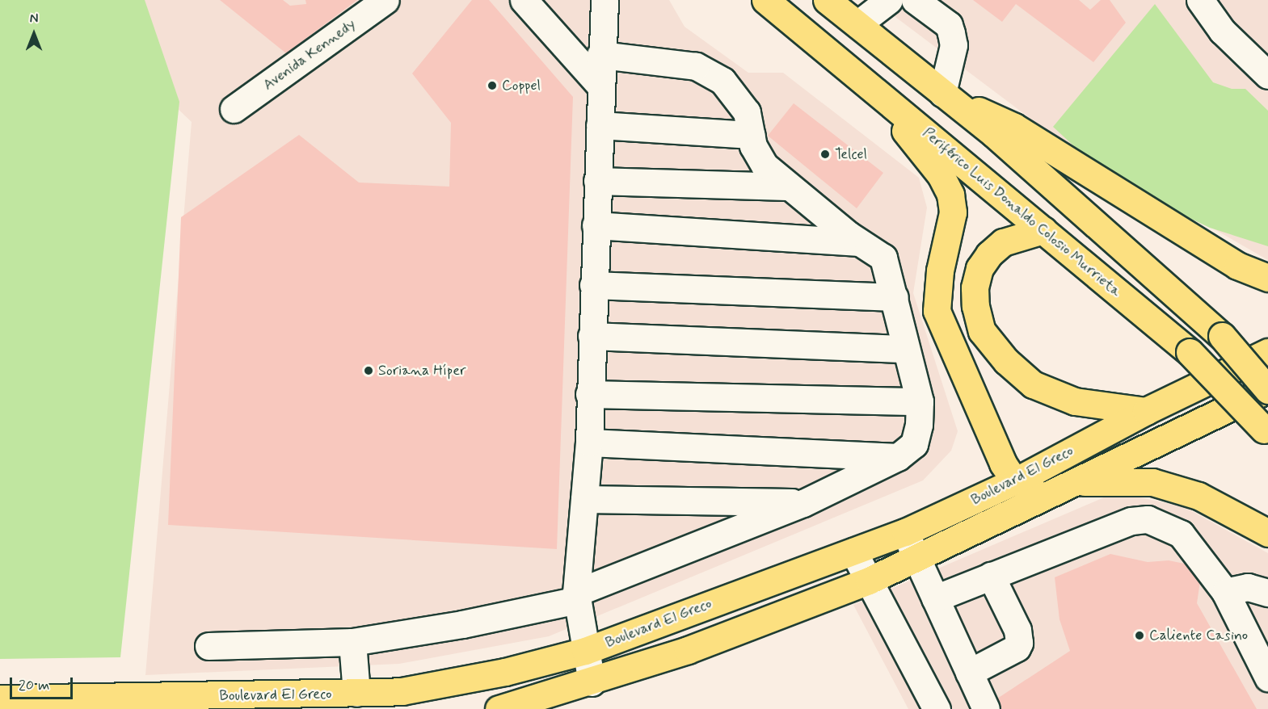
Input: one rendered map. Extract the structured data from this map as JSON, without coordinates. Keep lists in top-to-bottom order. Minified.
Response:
{"streets":{"main road":["Periférico Luis Donaldo Colosio Murrieta","Boulevard El Greco"],"street":["Avenida Kennedy"]},"places":["Coppel","Telcel","Soriana Híper","Caliente Casino"],"scale_bar":"20 m","north":"top"}
